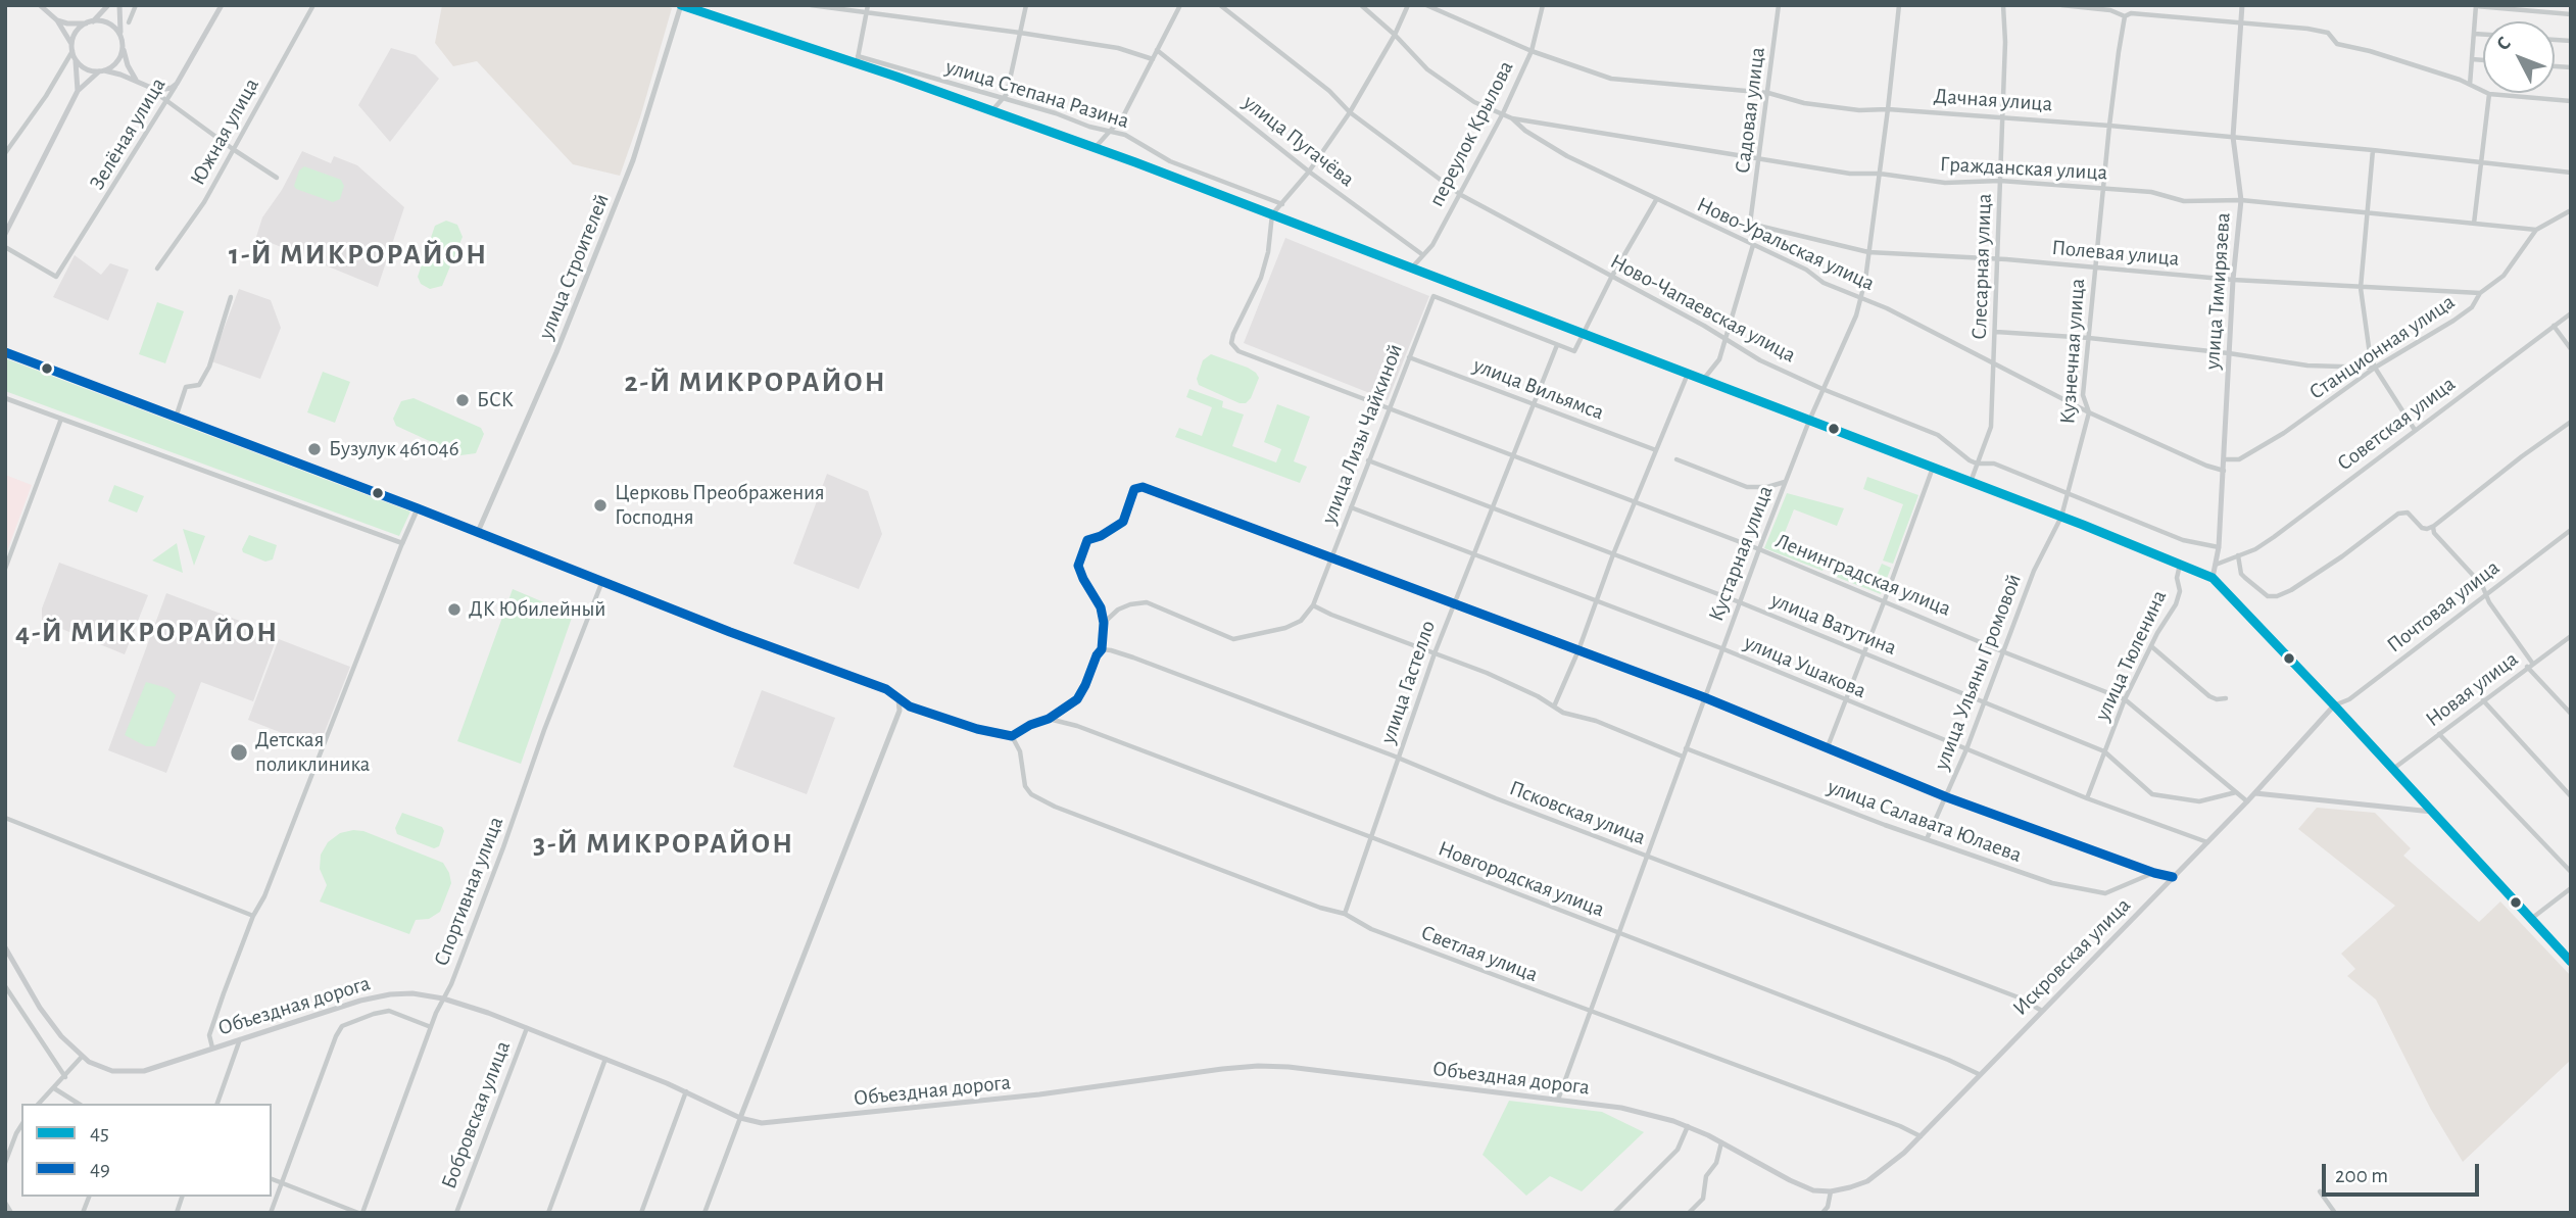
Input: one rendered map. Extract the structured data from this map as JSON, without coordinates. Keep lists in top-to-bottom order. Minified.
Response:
{"streets":{"main road":["Зелёная улица","улица Тимирязева","Искровская улица","Объездная дорога"],"street":["улица Степана Разина","Дачная улица","Садовая улица","Южная улица","переулок Крылова","улица Пугачёва","Гражданская улица","Ново-Уральская улица","Полевая улица","улица Строителей","Слесарная улица","Ново-Чапаевская улица","Станционная улица","Кузнечная улица","улица Вильямса","Советская улица","улица Лизы Чайкиной","Кустарная улица","Ленинградская улица","Почтовая улица","улица Ватутина","улица Тюленина","улица Ушакова","улица Ульяны Громовой","улица Гастелло","Новая улица","Псковская улица","улица Салавата Юлаева","Новгородская улица","Спортивная улица","Светлая улица","Бобровская улица"]},"crossings":[["Дачная улица","Садовая улица"],["Дачная улица","переулок Крылова"],["Дачная улица","Слесарная улица"],["Дачная улица","улица Тимирязева"],["Дачная улица","Кузнечная улица"],["Дачная улица","Кустарная улица"],["Садовая улица","Гражданская улица"],["Садовая улица","Ново-Уральская улица"],["Садовая улица","Полевая улица"],["Садовая улица","Ново-Чапаевская улица"],["переулок Крылова","улица Пугачёва"],["переулок Крылова","Ново-Уральская улица"],["переулок Крылова","Ново-Чапаевская улица"],["Гражданская улица","Ново-Уральская улица"],["Гражданская улица","Слесарная улица"],["Гражданская улица","улица Тимирязева"],["Гражданская улица","Станционная улица"],["Гражданская улица","Кузнечная улица"],["Гражданская улица","Кустарная улица"],["Ново-Уральская улица","Слесарная улица"],["Ново-Уральская улица","улица Тимирязева"],["Ново-Уральская улица","Кузнечная улица"],["Ново-Уральская улица","Кустарная улица"],["Полевая улица","Слесарная улица"],["Полевая улица","улица Тимирязева"],["Полевая улица","Станционная улица"],["Полевая улица","Кузнечная улица"],["Полевая улица","Кустарная улица"],["Слесарная улица","Ново-Чапаевская улица"],["улица Тимирязева","Ново-Чапаевская улица"],["улица Тимирязева","Станционная улица"],["улица Тимирязева","Советская улица"],["Ново-Чапаевская улица","Кузнечная улица"],["Ново-Чапаевская улица","Кустарная улица"],["Кузнечная улица","улица Ульяны Громовой"],["улица Вильямса","улица Лизы Чайкиной"],["улица Вильямса","улица Гастелло"],["улица Лизы Чайкиной","Ленинградская улица"],["улица Лизы Чайкиной","улица Ватутина"],["улица Лизы Чайкиной","улица Ушакова"],["улица Лизы Чайкиной","улица Гастелло"],["Кустарная улица","Ленинградская улица"],["Кустарная улица","улица Ватутина"],["Кустарная улица","улица Ушакова"],["Кустарная улица","Псковская улица"],["Кустарная улица","улица Салавата Юлаева"],["Кустарная улица","Новгородская улица"],["Кустарная улица","Светлая улица"],["Кустарная улица","Объездная дорога"],["Ленинградская улица","улица Ватутина"],["Ленинградская улица","улица Тюленина"],["Ленинградская улица","улица Ульяны Громовой"],["Ленинградская улица","улица Гастелло"],["Ленинградская улица","Искровская улица"],["Почтовая улица","Искровская улица"],["улица Ватутина","улица Тюленина"],["улица Ватутина","улица Ульяны Громовой"],["улица Ватутина","улица Гастелло"],["улица Тюленина","улица Ушакова"],["улица Ушакова","улица Ульяны Громовой"],["улица Ушакова","улица Гастелло"],["улица Ушакова","Искровская улица"],["улица Ульяны Громовой","улица Салавата Юлаева"],["улица Гастелло","Псковская улица"],["улица Гастелло","Новгородская улица"],["улица Гастелло","Светлая улица"],["Псковская улица","Искровская улица"],["Новгородская улица","Искровская улица"],["Спортивная улица","Объездная дорога"],["Светлая улица","Искровская улица"],["Светлая улица","Объездная дорога"],["Искровская улица","Объездная дорога"],["Объездная дорога","Бобровская улица"]],"districts":["1-Й МИКРОРАЙОН","2-Й МИКРОРАЙОН","4-Й МИКРОРАЙОН","3-Й МИКРОРАЙОН"],"places":["БСК","Бузулук 461046","Церковь Преображения Господня","ДК Юбилейный","Детская поликлиника"],"lines":["transit line 45","transit line 49"],"legend":["45","49"],"scale_bar":"200 m","north":"top left"}
